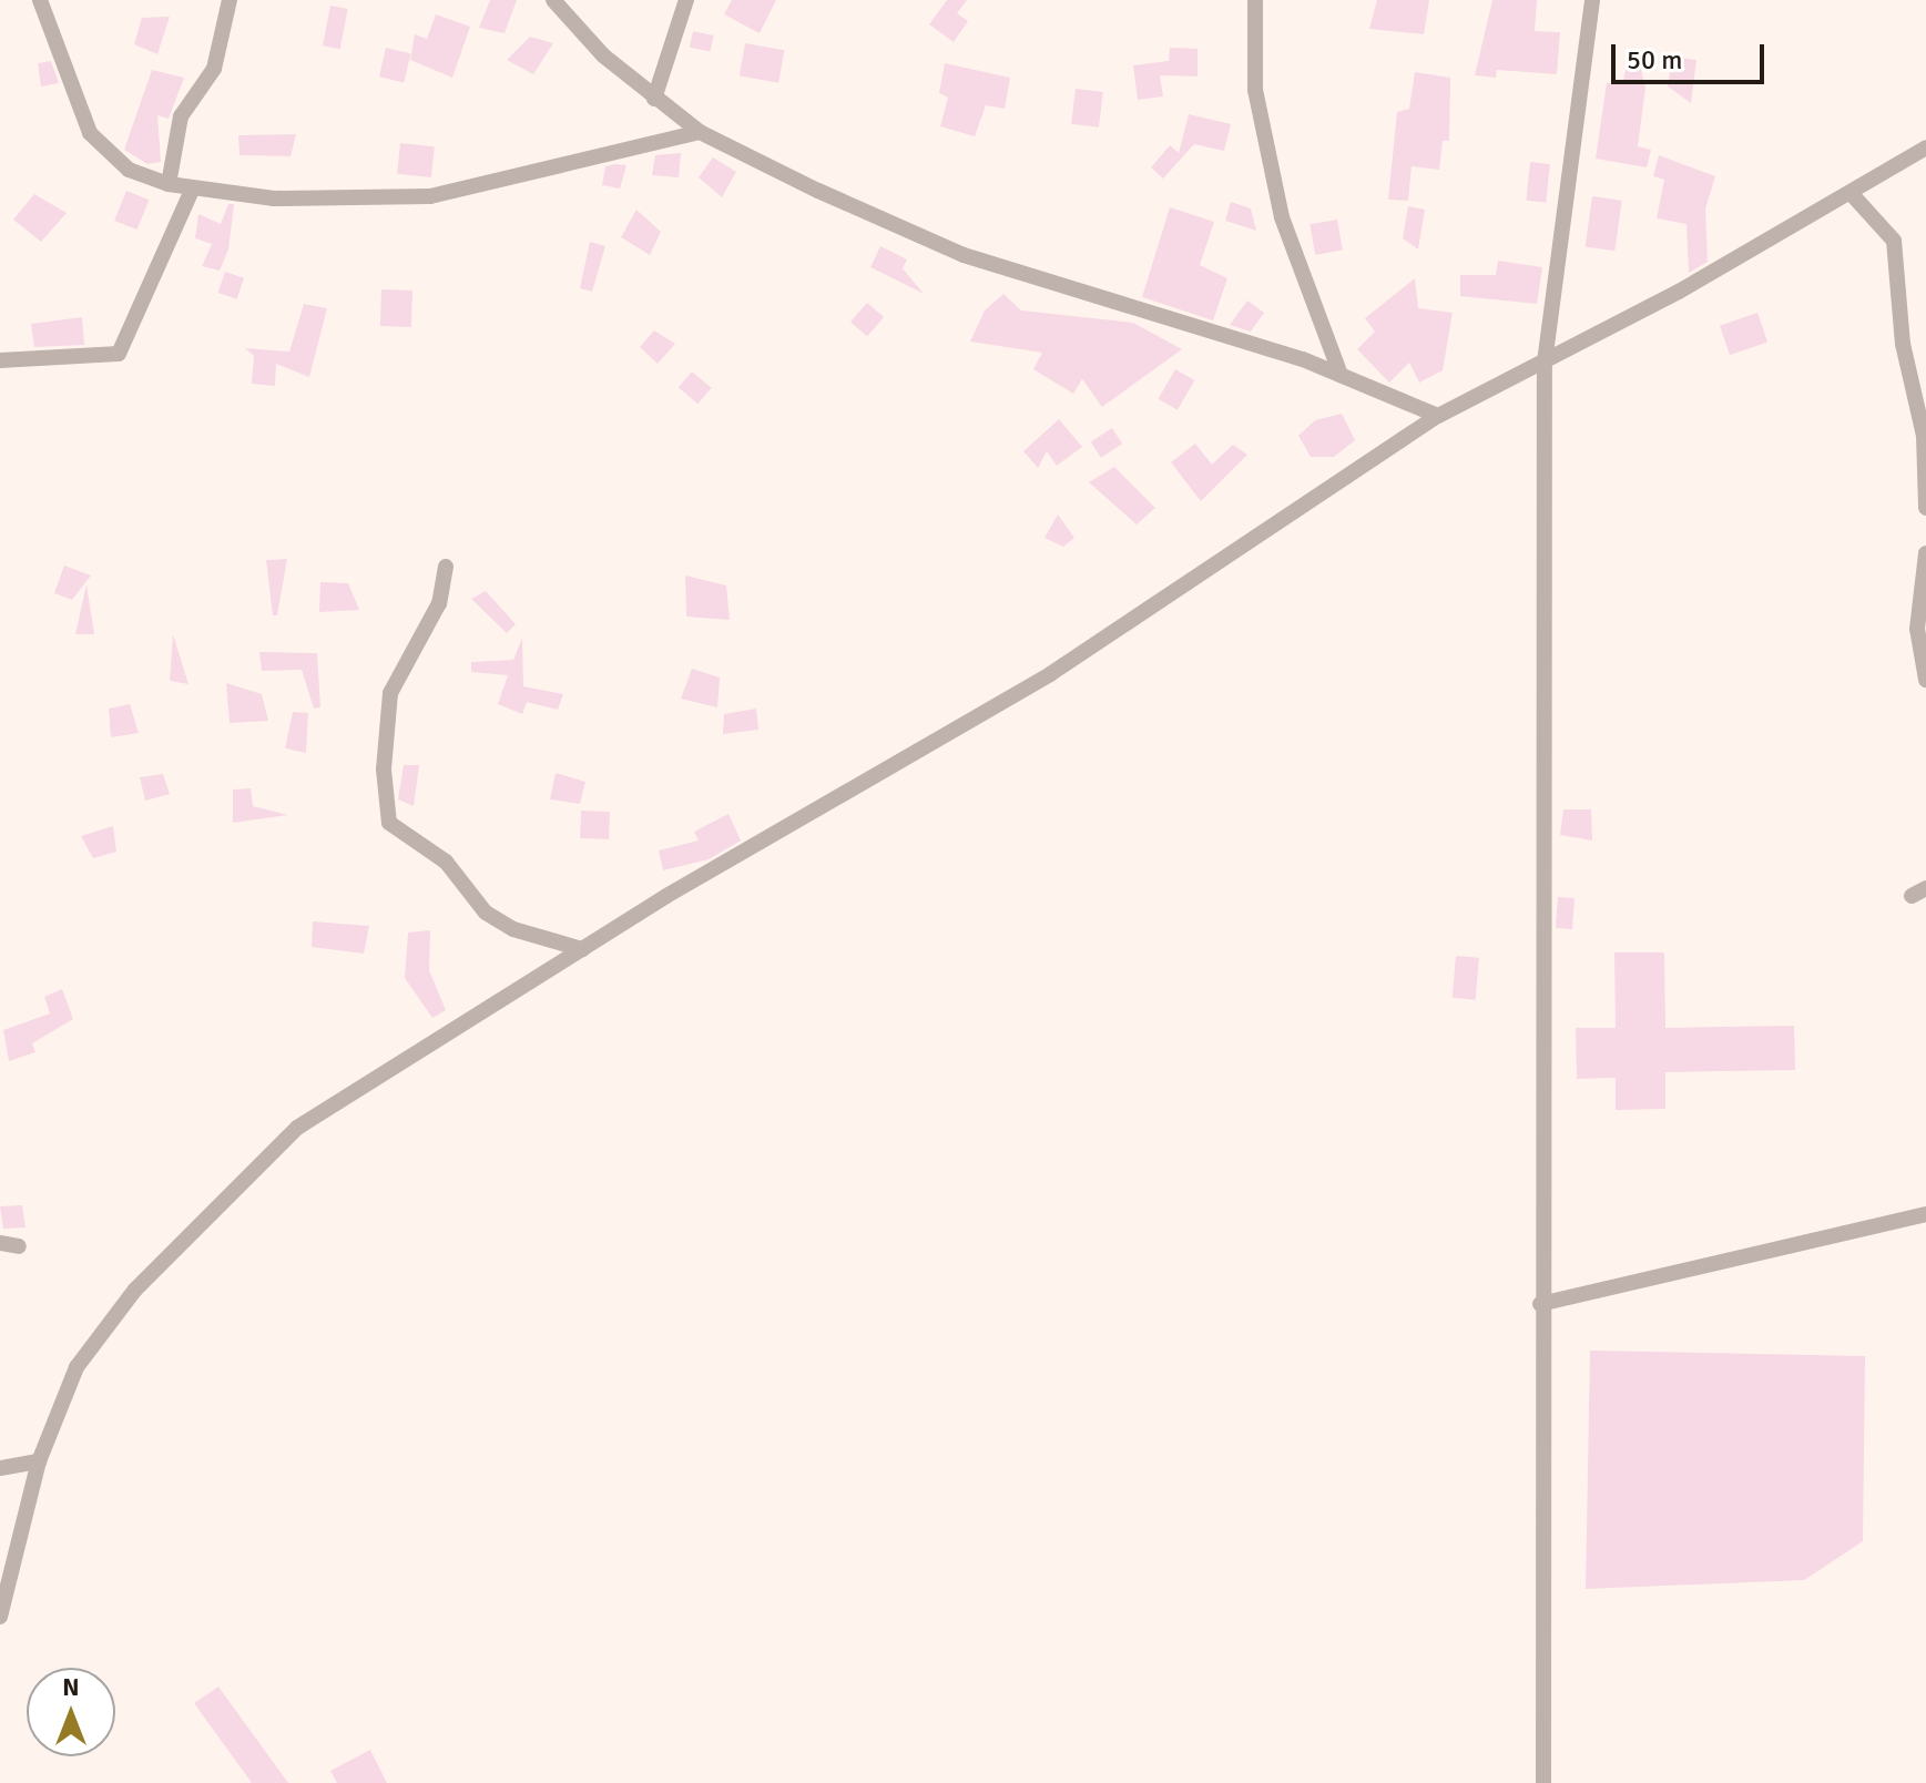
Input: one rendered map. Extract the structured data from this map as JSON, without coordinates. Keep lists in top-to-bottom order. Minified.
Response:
{"scale_bar":"50 m","north":"top"}
